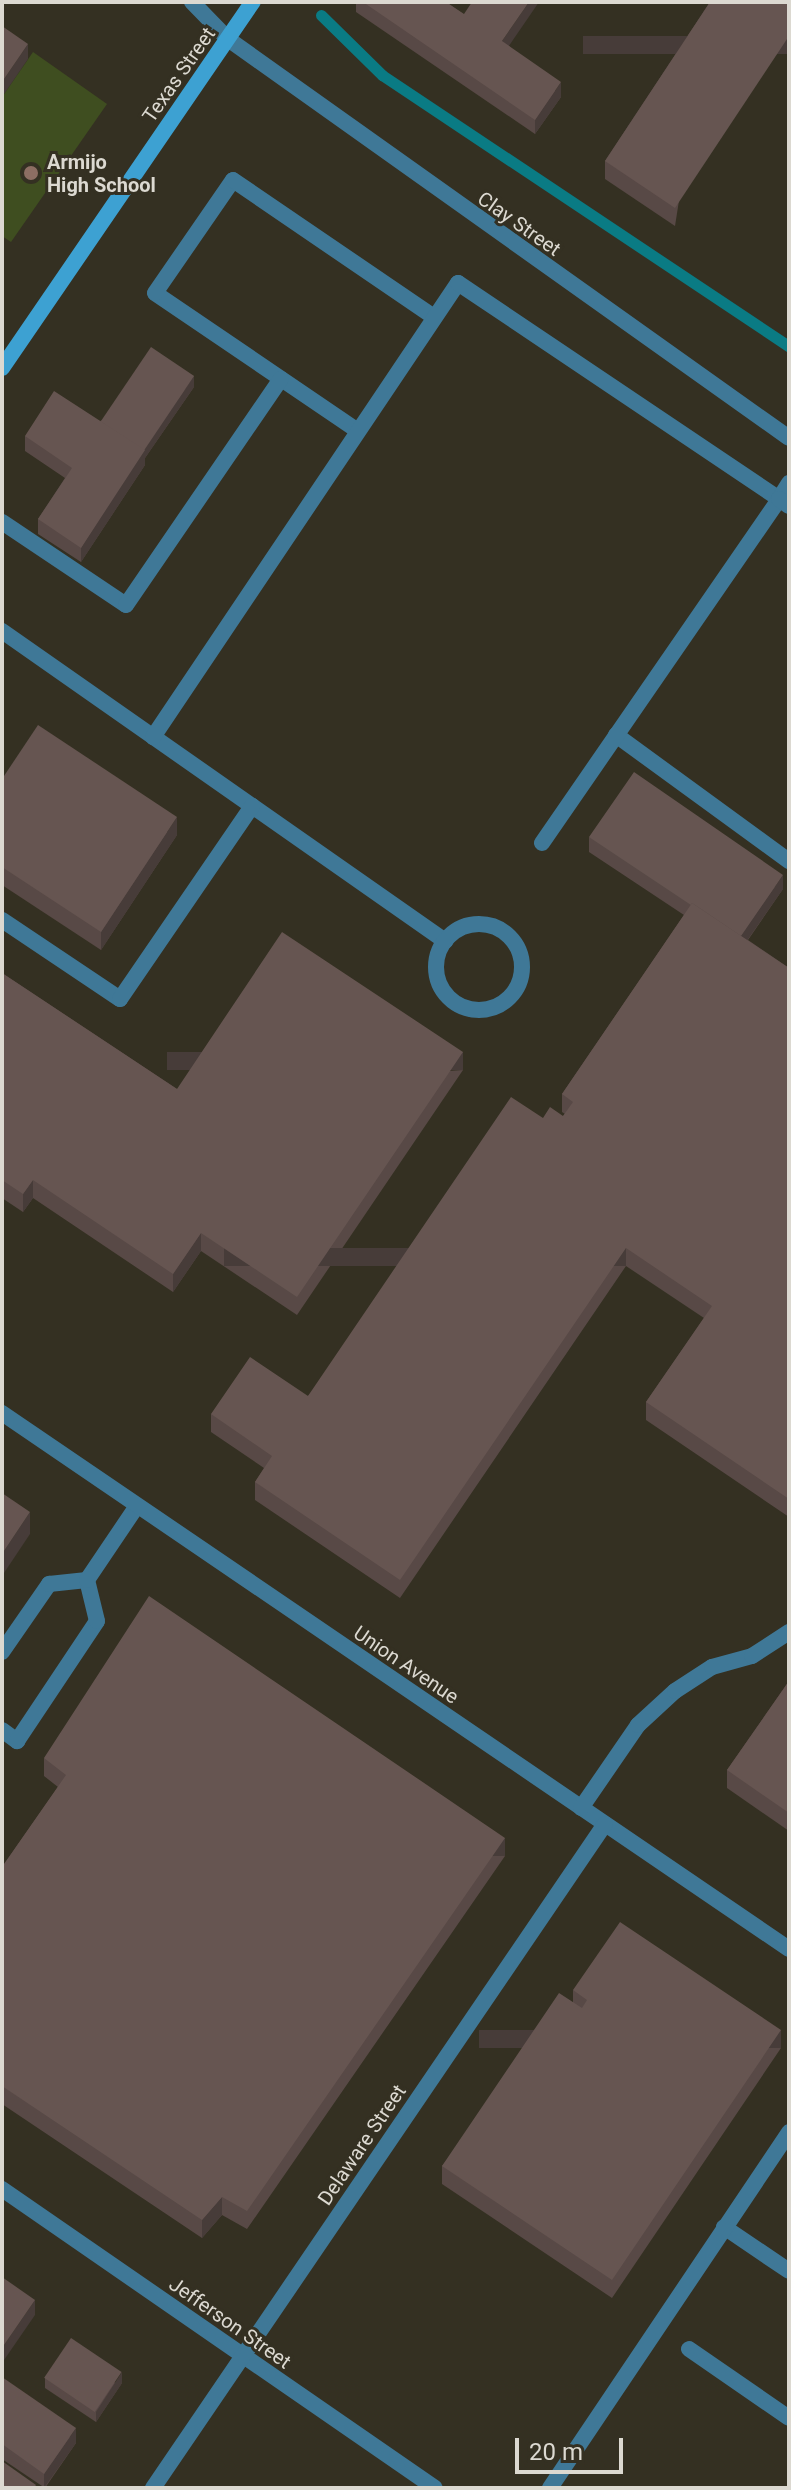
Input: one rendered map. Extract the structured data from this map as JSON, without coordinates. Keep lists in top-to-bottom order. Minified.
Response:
{"streets":{"main road":["Texas Street"],"street":["Clay Street","Union Avenue","Delaware Street","Jefferson Street"]},"crossings":[["Texas Street","Clay Street"],["Union Avenue","Delaware Street"],["Delaware Street","Jefferson Street"]],"places":["Armijo High School"],"scale_bar":"20 m"}
